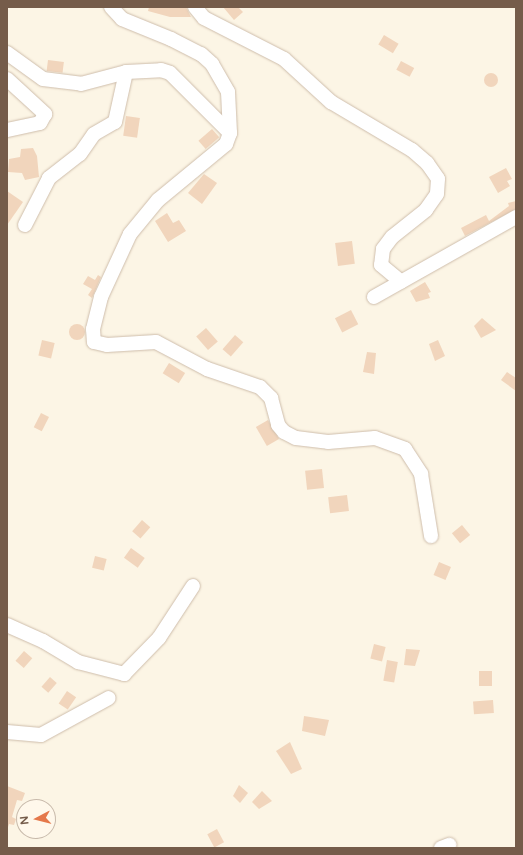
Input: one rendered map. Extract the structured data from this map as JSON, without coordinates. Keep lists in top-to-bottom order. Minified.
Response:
{"north":"left"}
